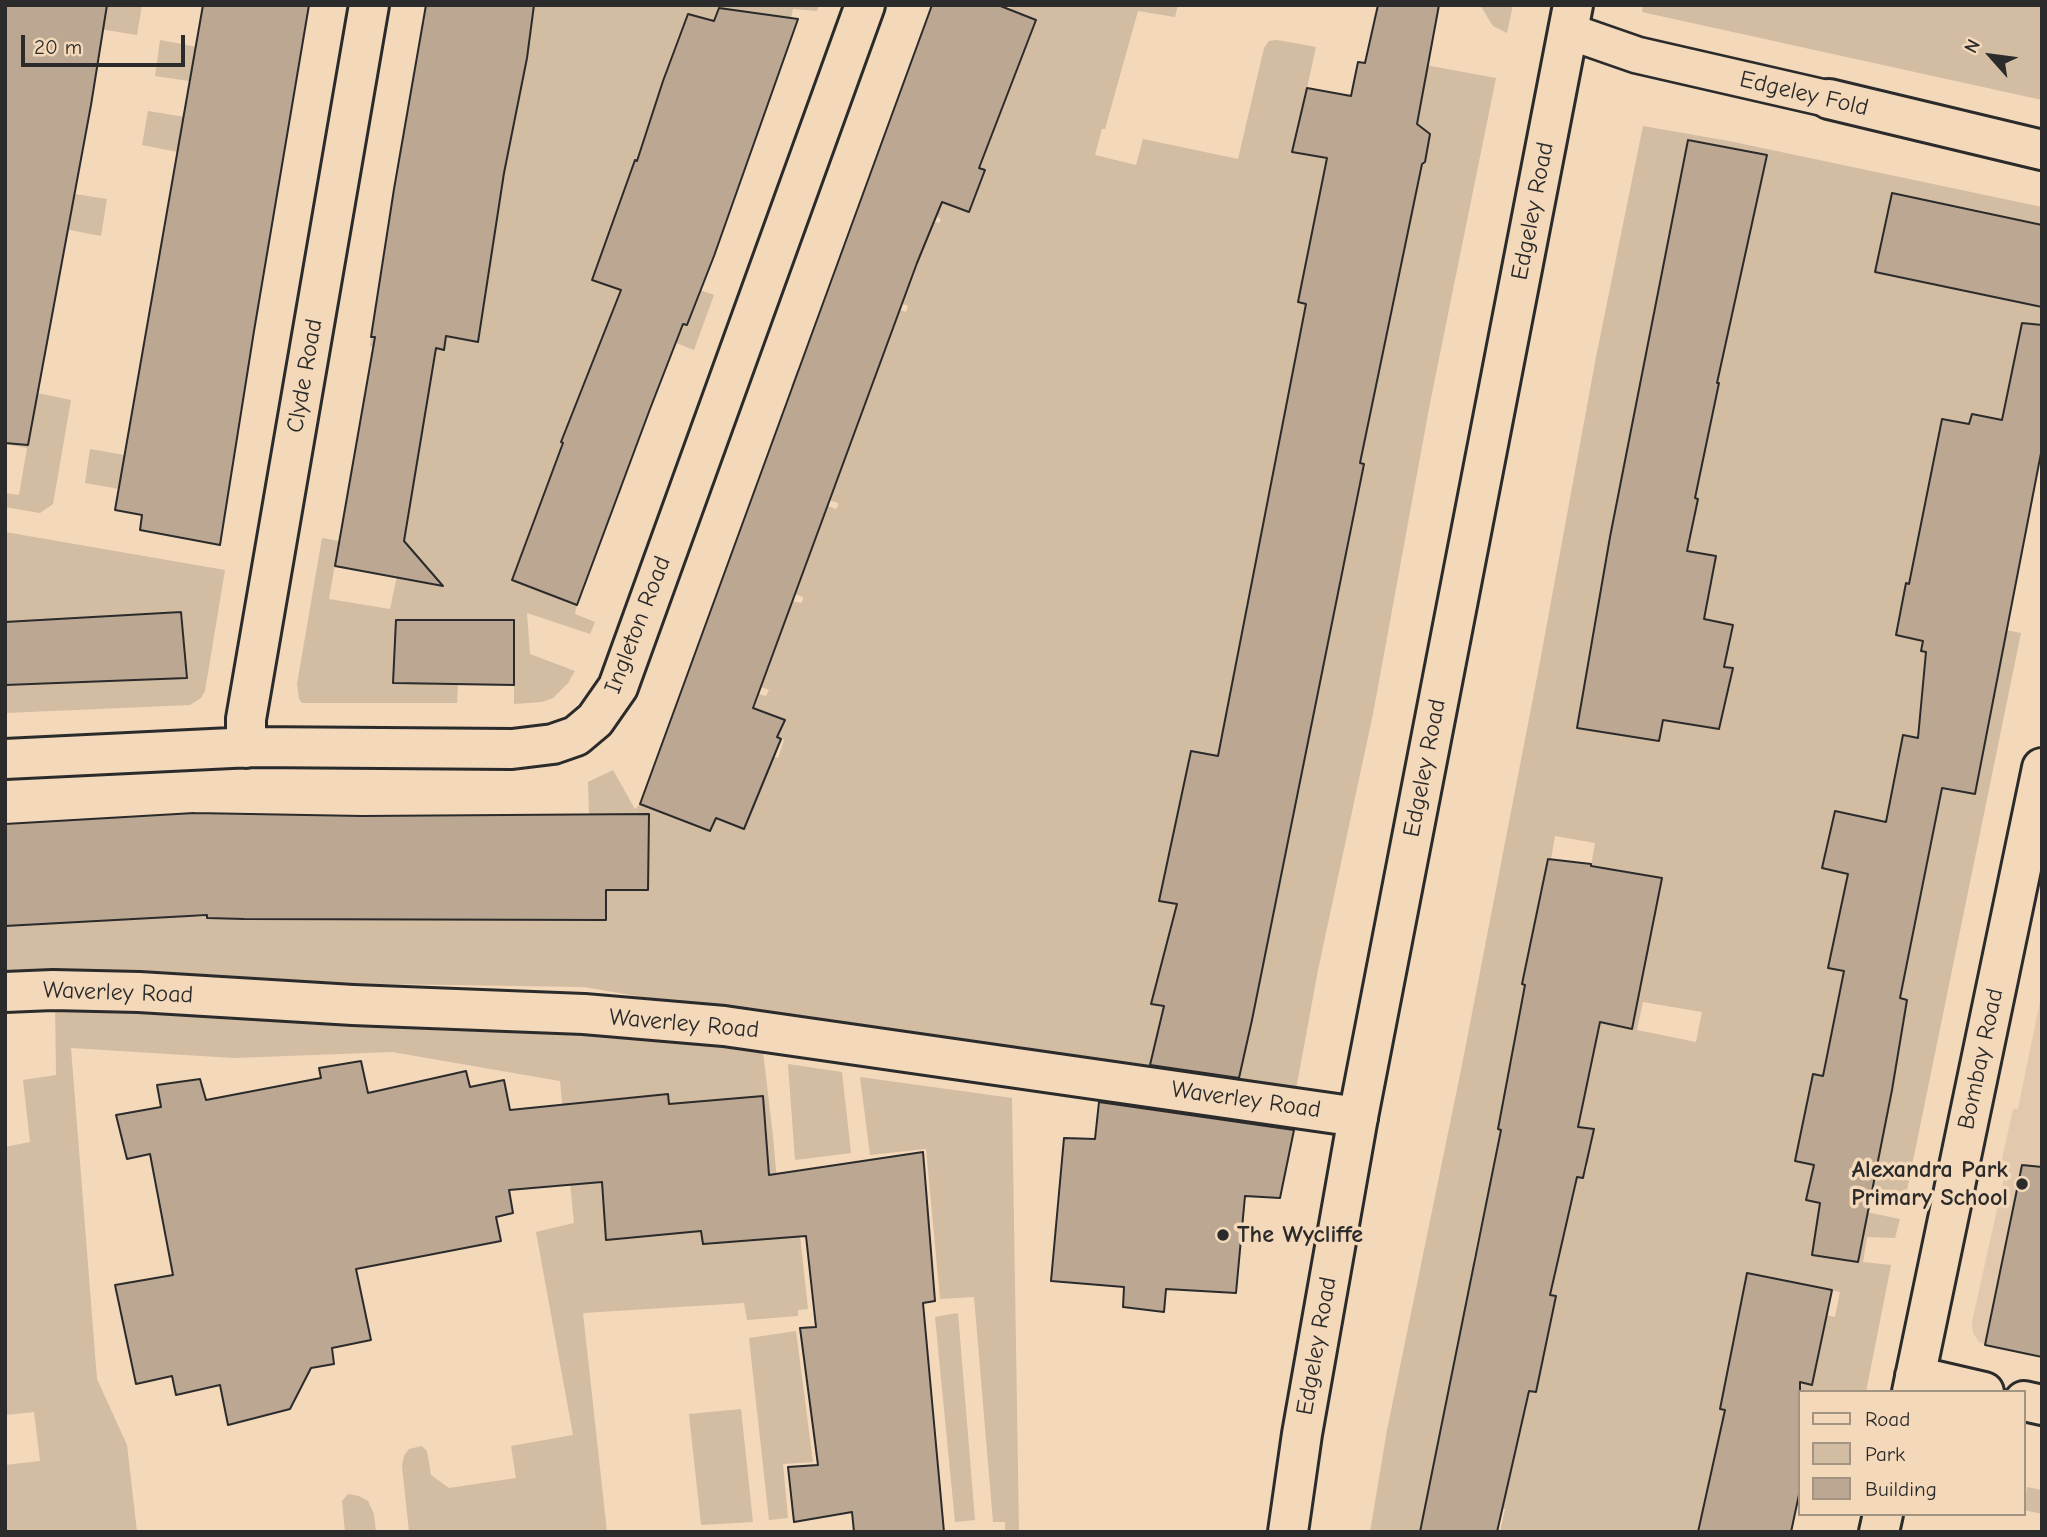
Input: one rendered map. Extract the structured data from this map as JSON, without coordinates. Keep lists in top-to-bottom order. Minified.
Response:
{"streets":{"street":["Edgeley Fold","Edgeley Road","Clyde Road","Ingleton Road","Waverley Road","Bombay Road"]},"crossings":[["Edgeley Fold","Edgeley Road"],["Edgeley Road","Waverley Road"],["Clyde Road","Ingleton Road"]],"places":["Alexandra Park Primary School","The Wycliffe"],"legend":["Road","Park","Building"],"scale_bar":"20 m","north":"top left"}
